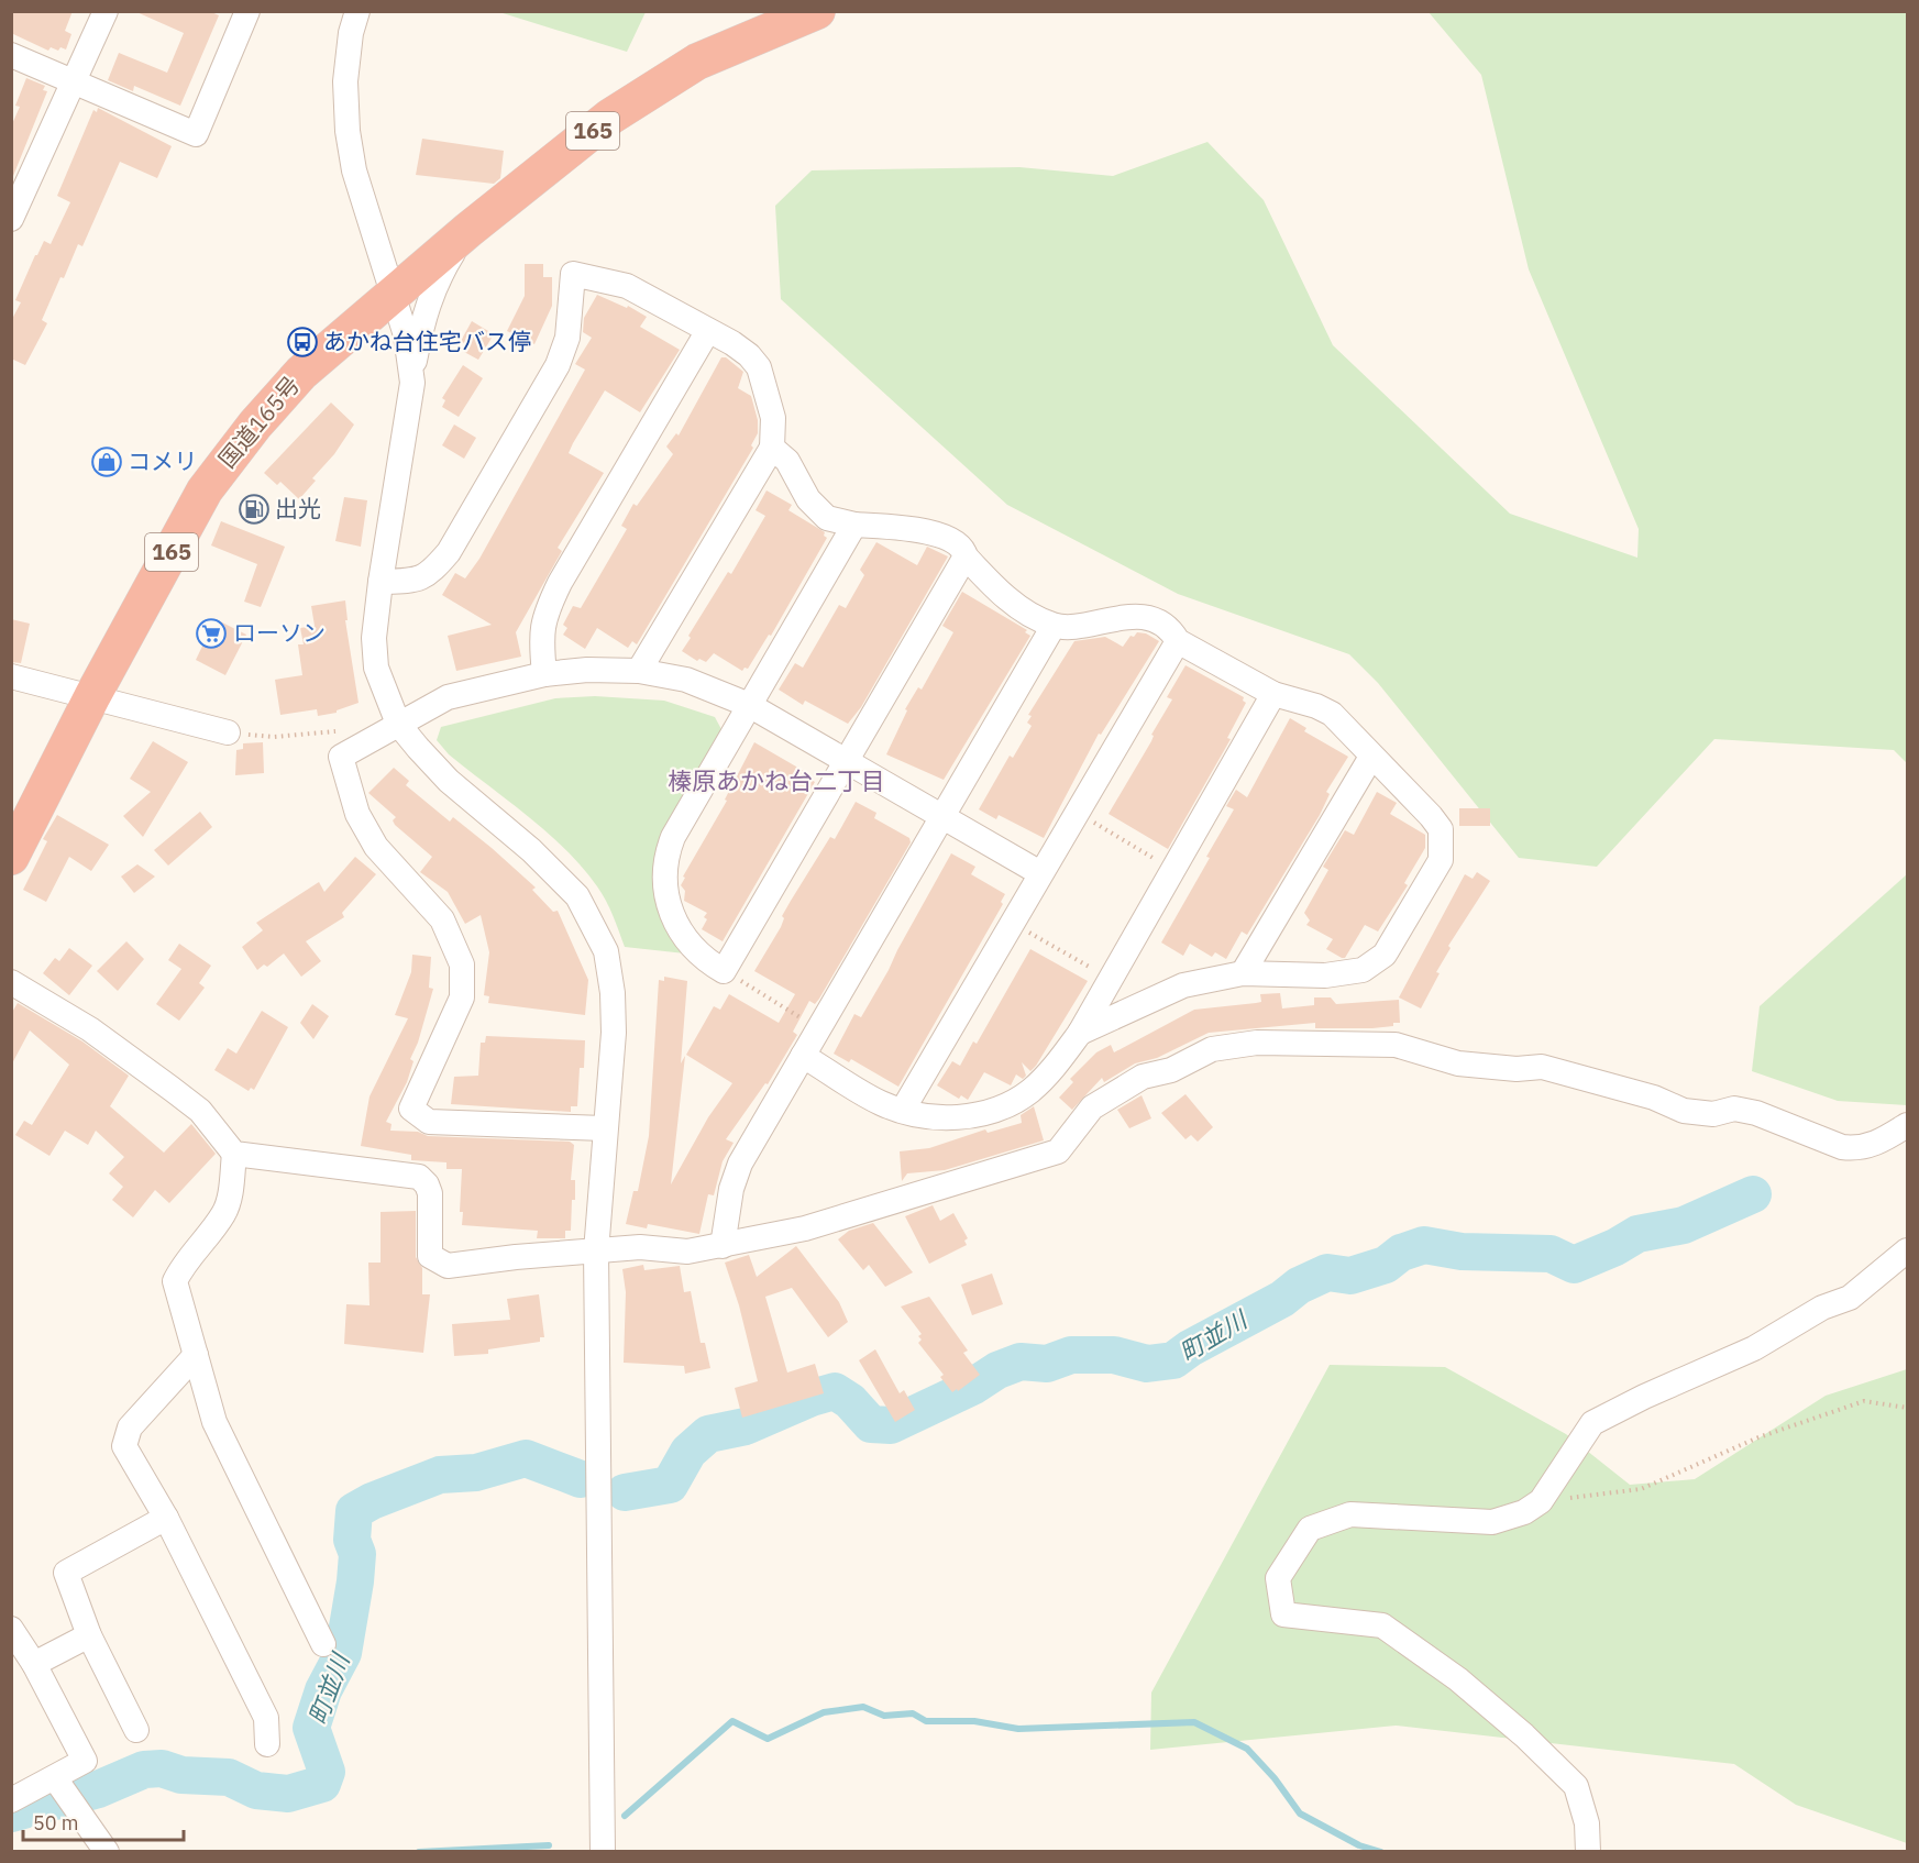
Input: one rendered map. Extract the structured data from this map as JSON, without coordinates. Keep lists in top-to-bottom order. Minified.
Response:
{"streets":{"highway":["165","国道165号"]},"districts":["榛原あかね台二丁目"],"water":["町並川"],"places":{"bus stop":["あかね台住宅バス停"],"shop":["コメリ"],"fuel station":["出光"],"supermarket":["ローソン"]},"scale_bar":"50 m"}
